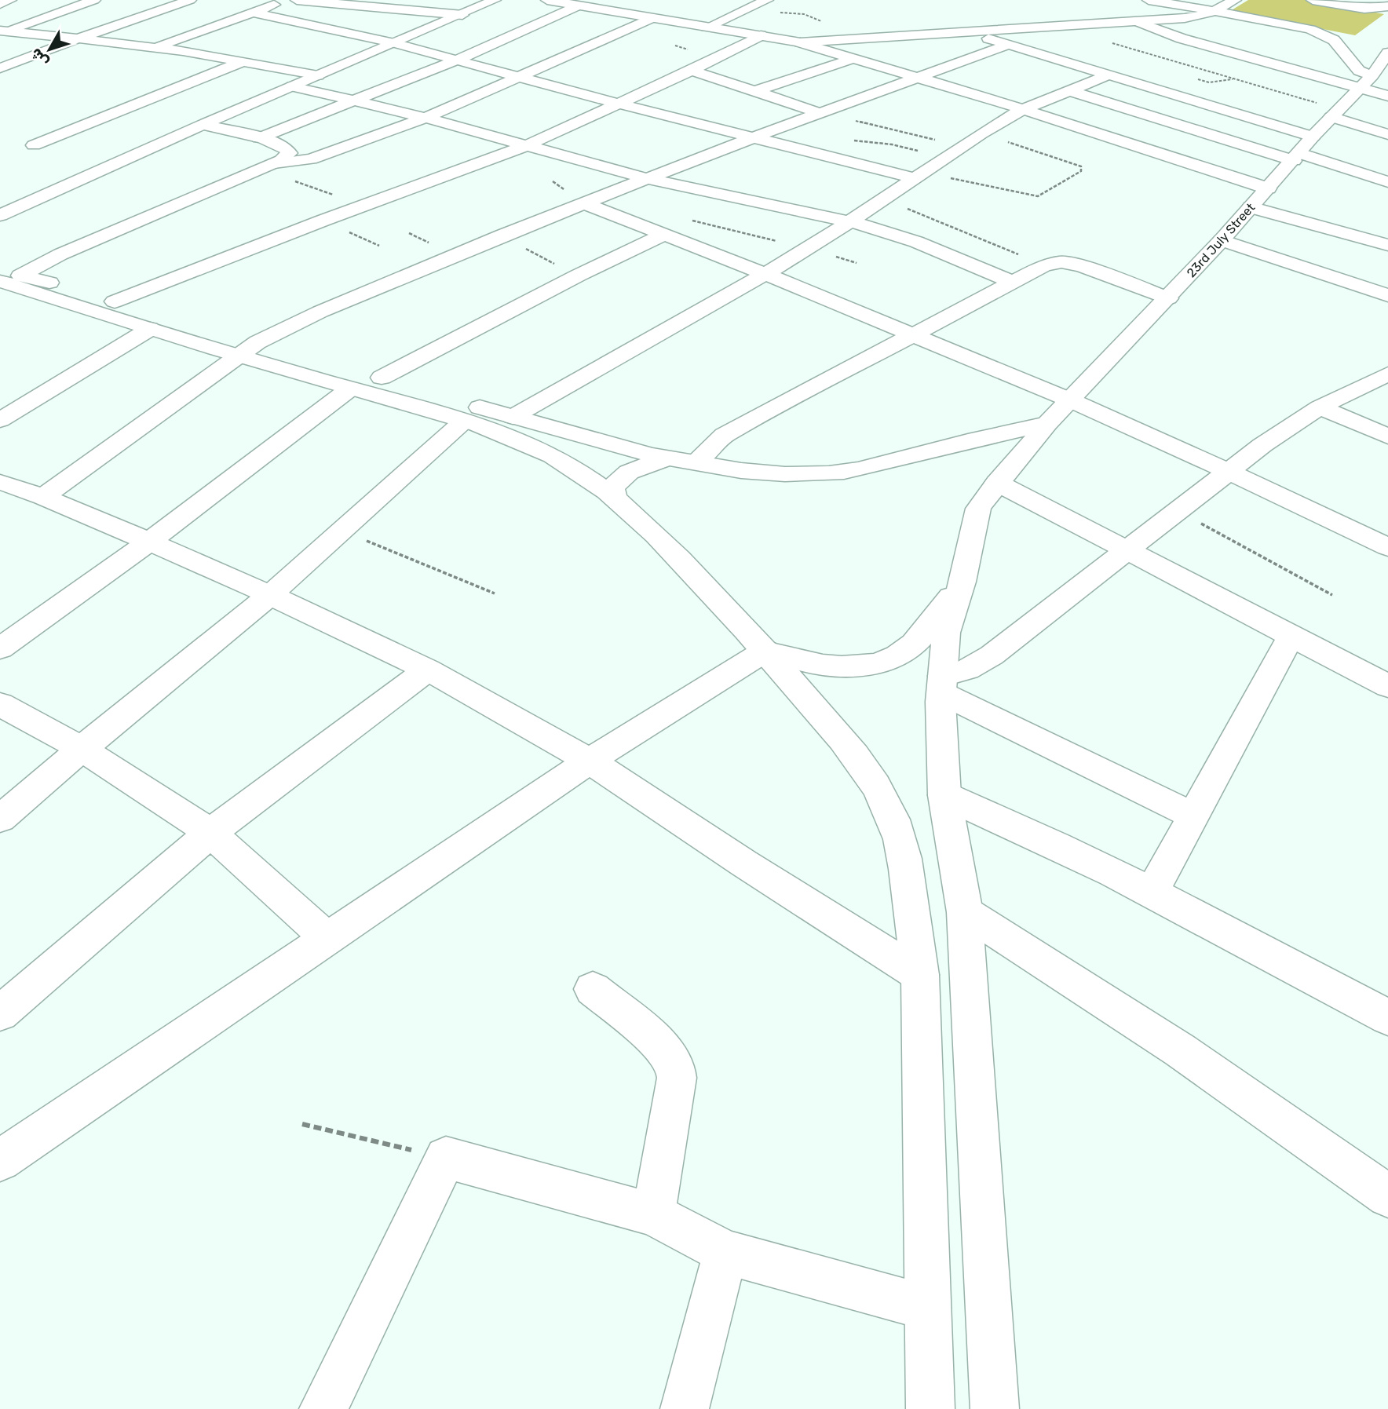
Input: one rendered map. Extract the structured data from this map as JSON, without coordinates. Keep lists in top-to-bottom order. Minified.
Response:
{"streets":{"street":["23rd July Street"]},"north":"bottom left"}
